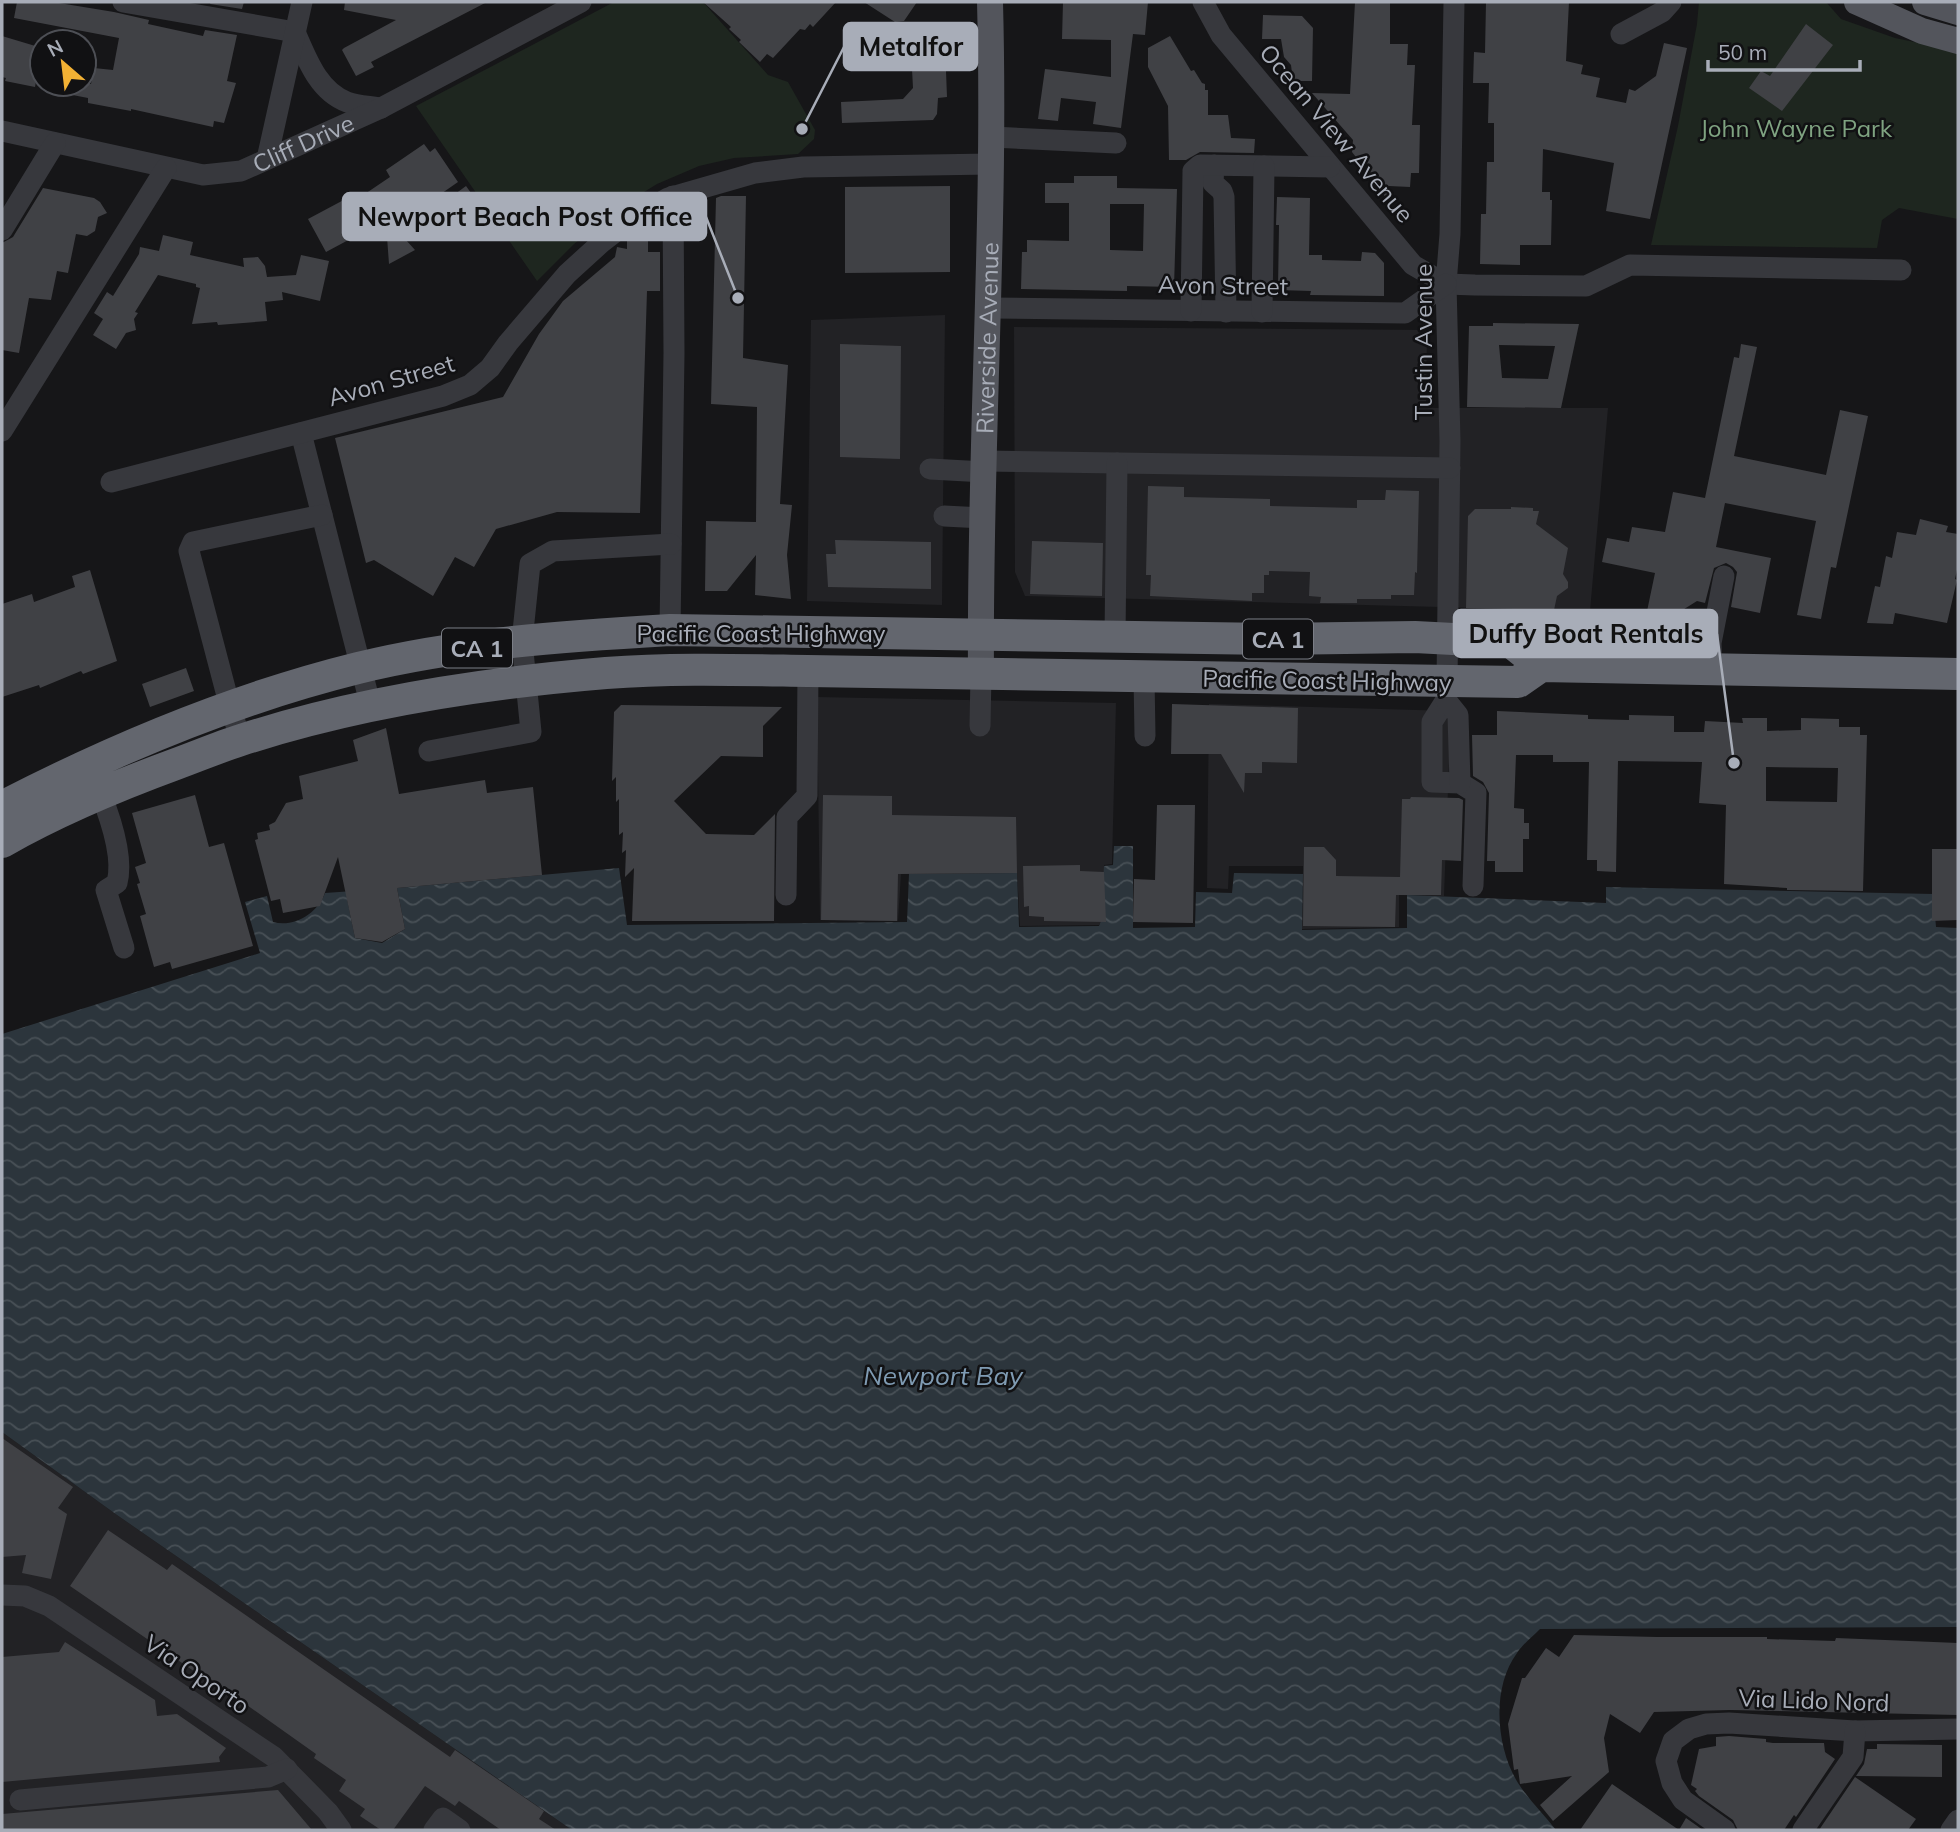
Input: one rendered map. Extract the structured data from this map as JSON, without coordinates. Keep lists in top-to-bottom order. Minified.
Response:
{"streets":{"highway":["Pacific Coast Highway","CA 1"],"main road":["Riverside Avenue"],"street":["Ocean View Avenue","Cliff Drive","Avon Street","Tustin Avenue","Via Oporto","Via Lido Nord"]},"crossings":[["Ocean View Avenue","Avon Street"],["Ocean View Avenue","Tustin Avenue"],["Avon Street","Riverside Avenue"],["Avon Street","Tustin Avenue"],["Riverside Avenue","Pacific Coast Highway"],["Tustin Avenue","Pacific Coast Highway"]],"water":["Newport Bay"],"parks":["John Wayne Park"],"places":["Metalfor","Newport Beach Post Office","Duffy Boat Rentals"],"scale_bar":"50 m","north":"top left"}
